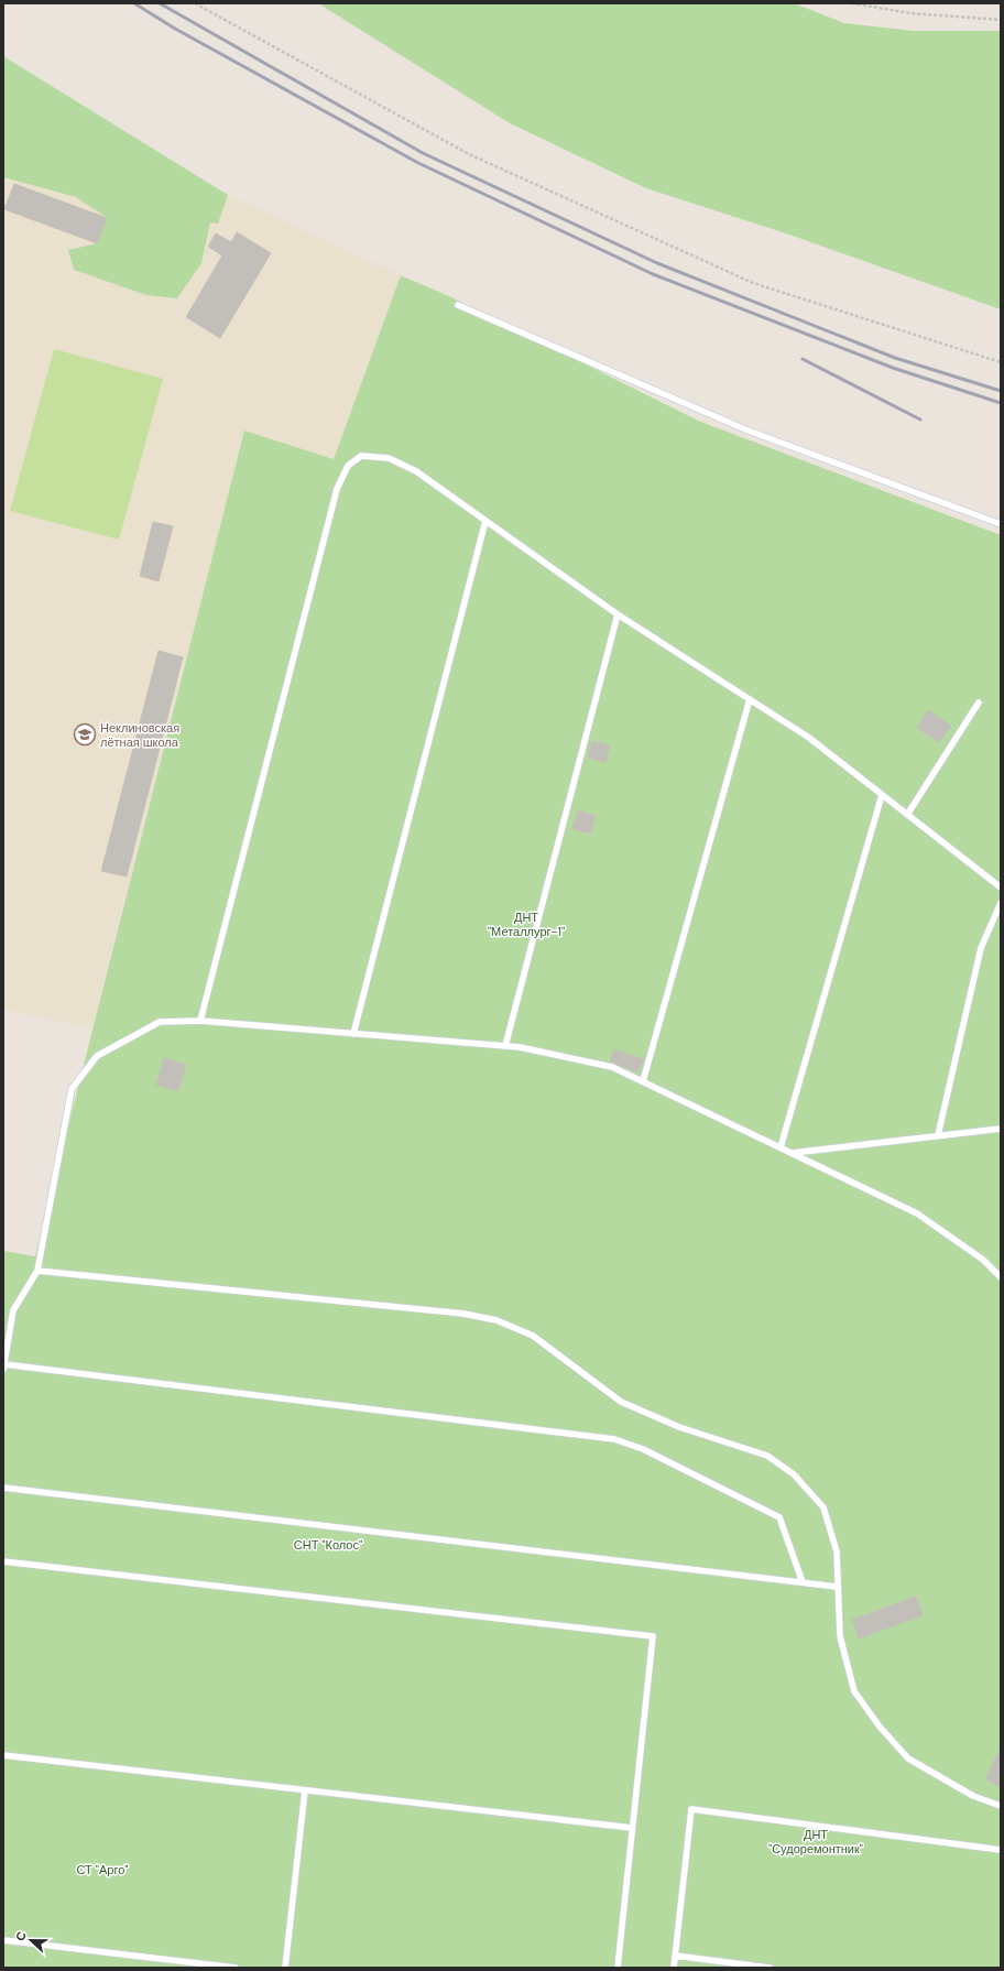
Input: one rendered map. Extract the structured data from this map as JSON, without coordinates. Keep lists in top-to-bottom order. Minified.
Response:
{"parks":["ДНТ \"Металлург-1\"","СНТ \"Колос\"","ДНТ \"Судоремонтник\"","СТ \"Арго\""],"places":{"school or university":["Неклиновская лётная школа"]},"north":"left"}
